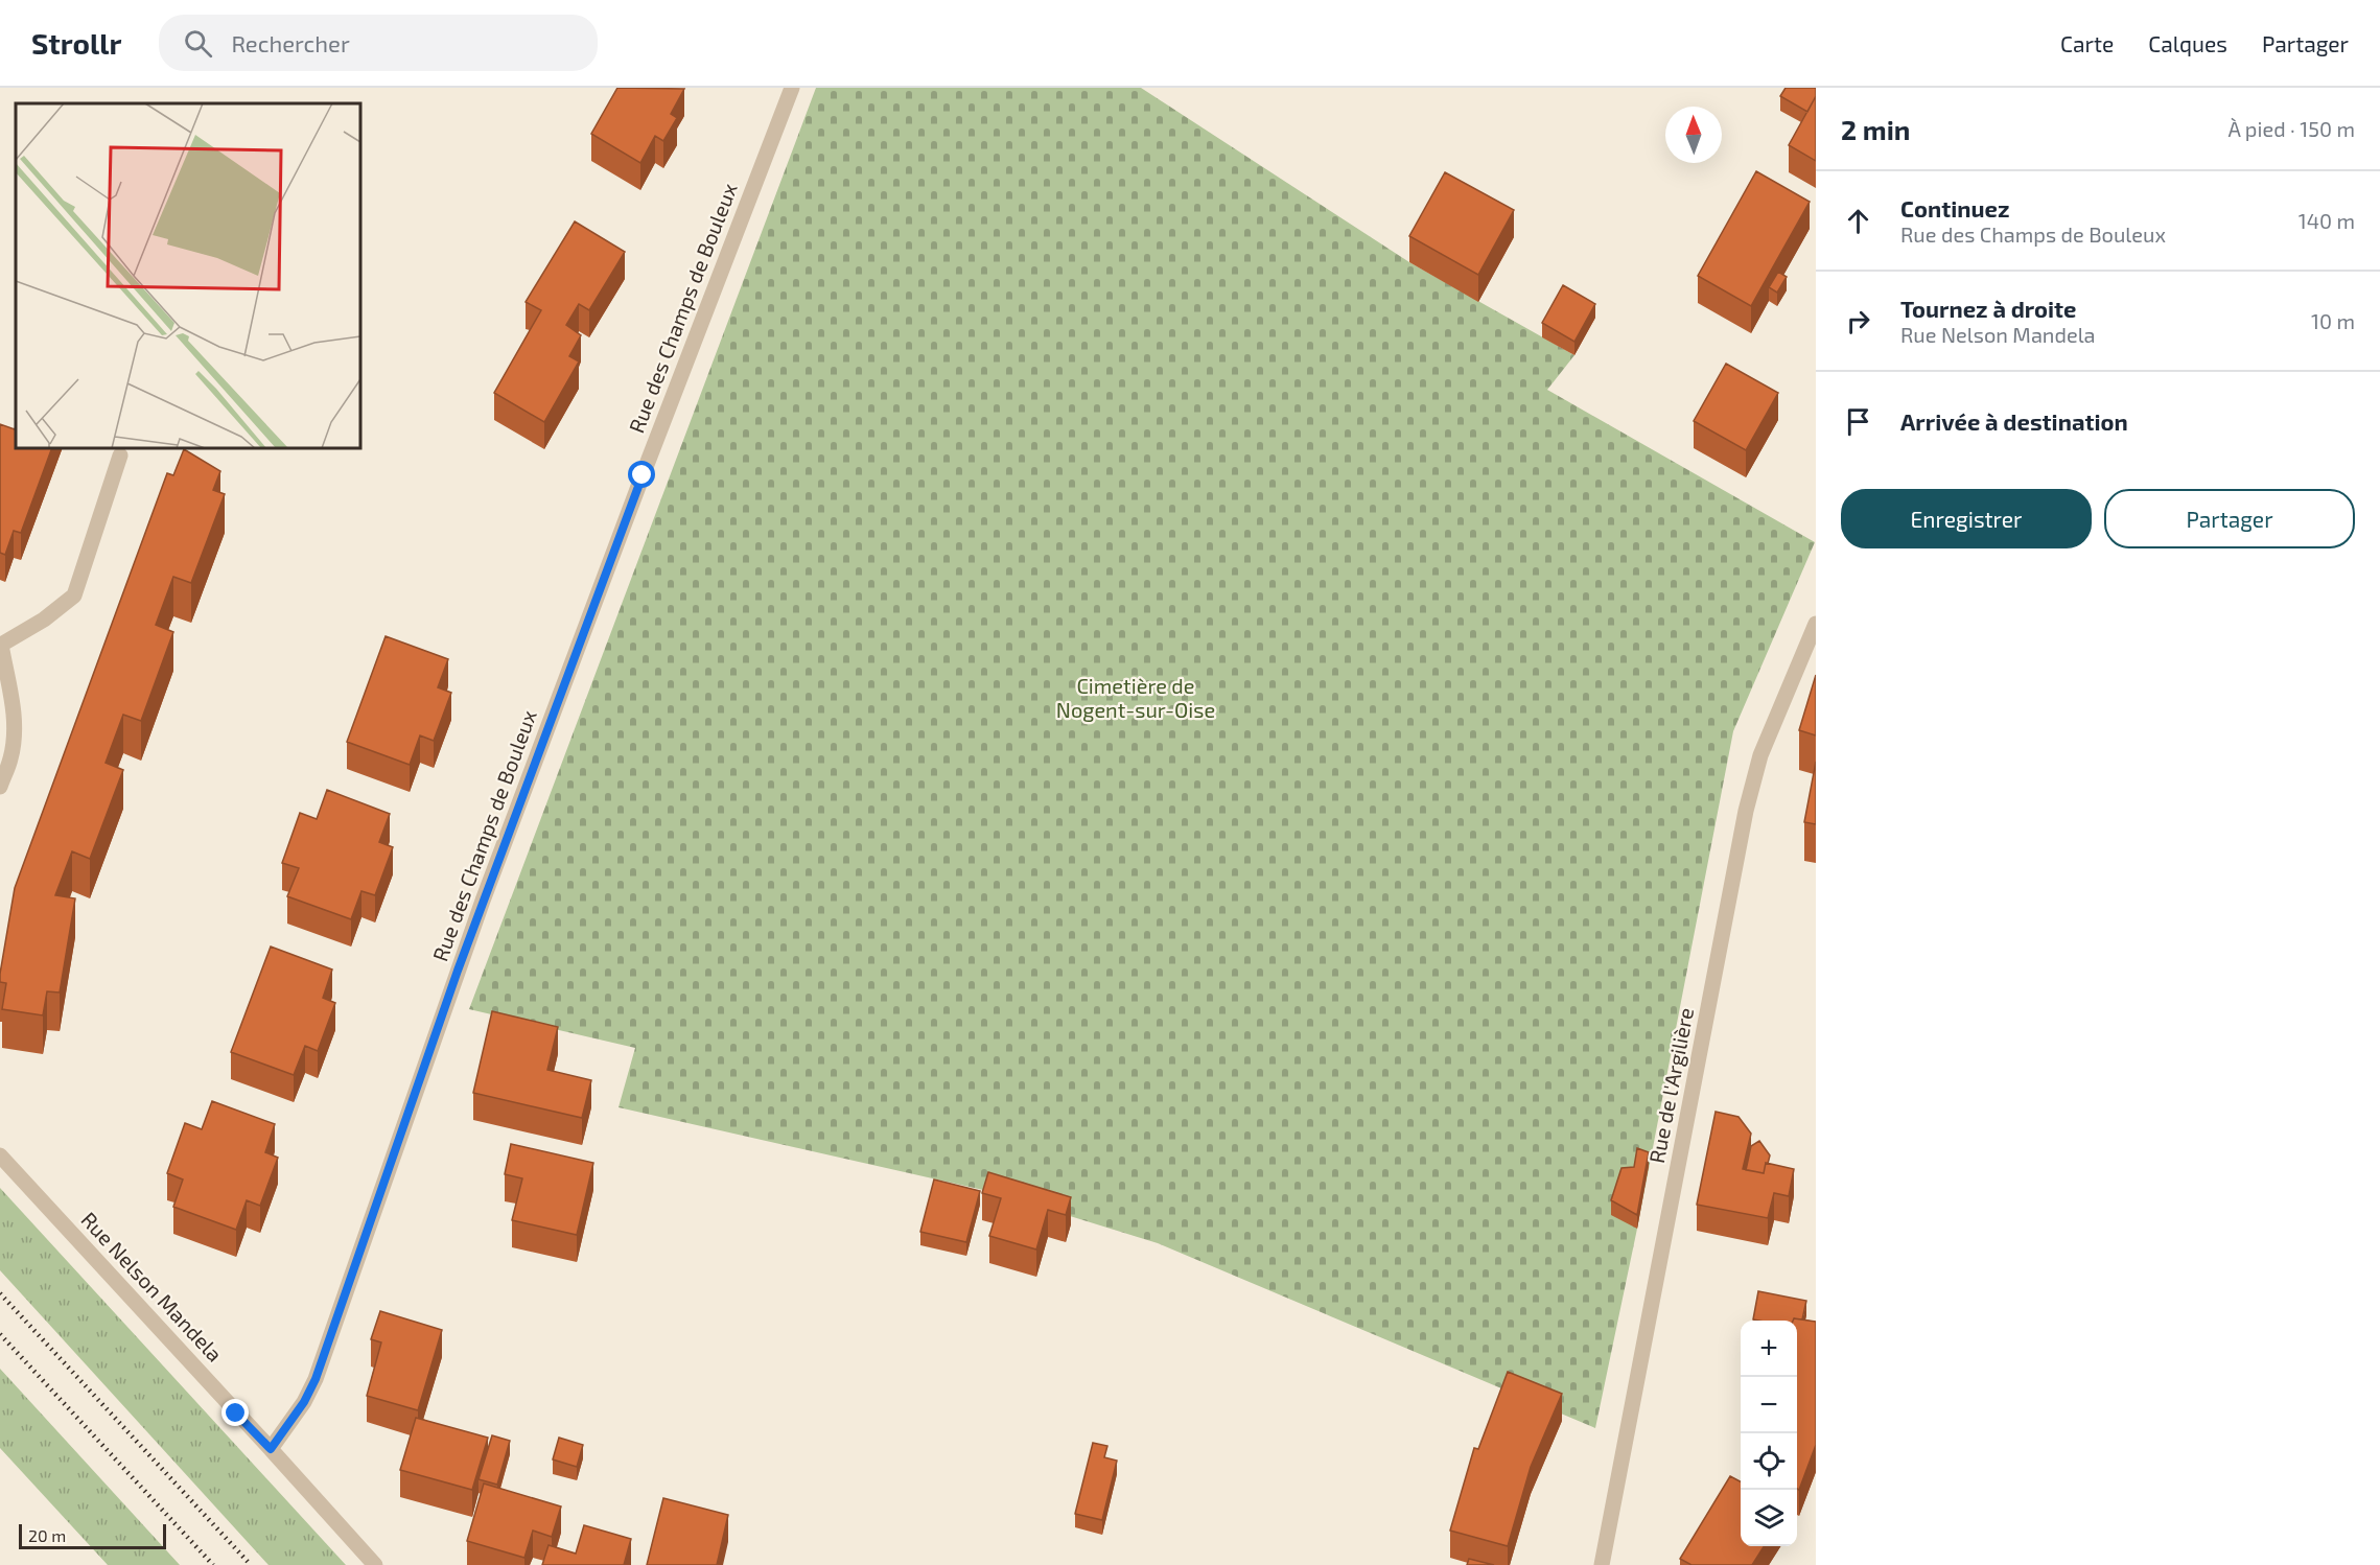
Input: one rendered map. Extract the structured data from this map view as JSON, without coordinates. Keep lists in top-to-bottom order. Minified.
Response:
{"streets":{"street":["Rue des Champs de Bouleux","Rue de l'Argilière","Rue Nelson Mandela"]},"crossings":[["Rue des Champs de Bouleux","Rue Nelson Mandela"]],"parks":["Cimetière de Nogent-sur-Oise"],"scale_bar":"20 m","north":"top","page":{"header":"Strollr","search":"Rechercher","nav":["Carte","Calques","Partager"],"heading":["2 min","À pied · 150 m"],"list":[["Continuez","Rue des Champs de Bouleux","140 m"],["Tournez à droite","Rue Nelson Mandela","10 m"],"Arrivée à destination"],"buttons":["Enregistrer","Partager"],"map_buttons":["+","−"],"scale":"20 m"}}
